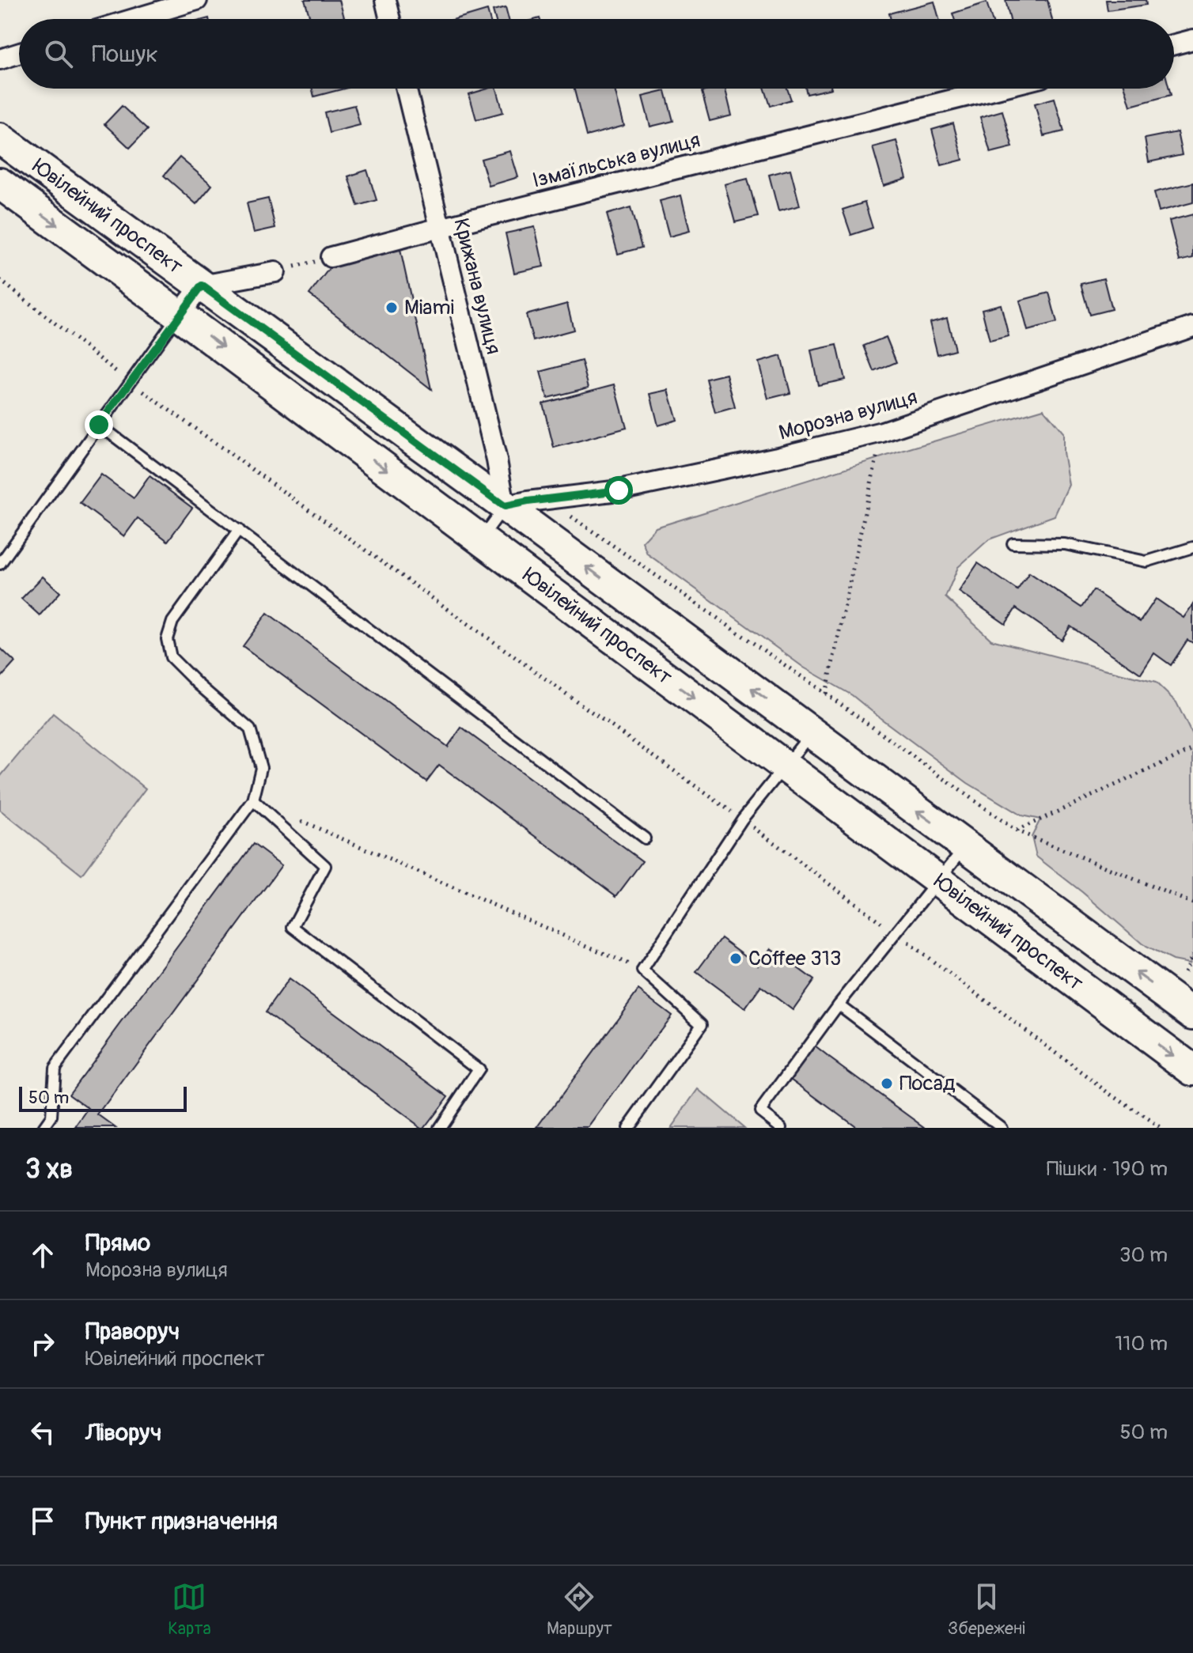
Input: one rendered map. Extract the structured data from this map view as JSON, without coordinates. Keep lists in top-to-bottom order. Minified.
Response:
{"streets":{"main road":["Ювілейний проспект"],"street":["Ізмаїльська вулиця","Крижана вулиця","Морозна вулиця"]},"crossings":[["Ізмаїльська вулиця","Крижана вулиця"],["Ювілейний проспект","Крижана вулиця"],["Ювілейний проспект","Морозна вулиця"],["Крижана вулиця","Морозна вулиця"]],"places":["Miami","Coffee 313","Посад"],"scale_bar":"50 m","page":{"search":"Пошук","scale":"50 m","heading":["3 хв","Пішки · 190 m"],"list":[["Прямо","Морозна вулиця","30 m"],["Праворуч","Ювілейний проспект","110 m"],["Ліворуч","50 m"],"Пункт призначення"],"nav":["Карта","Маршрут","Збережені"]}}
